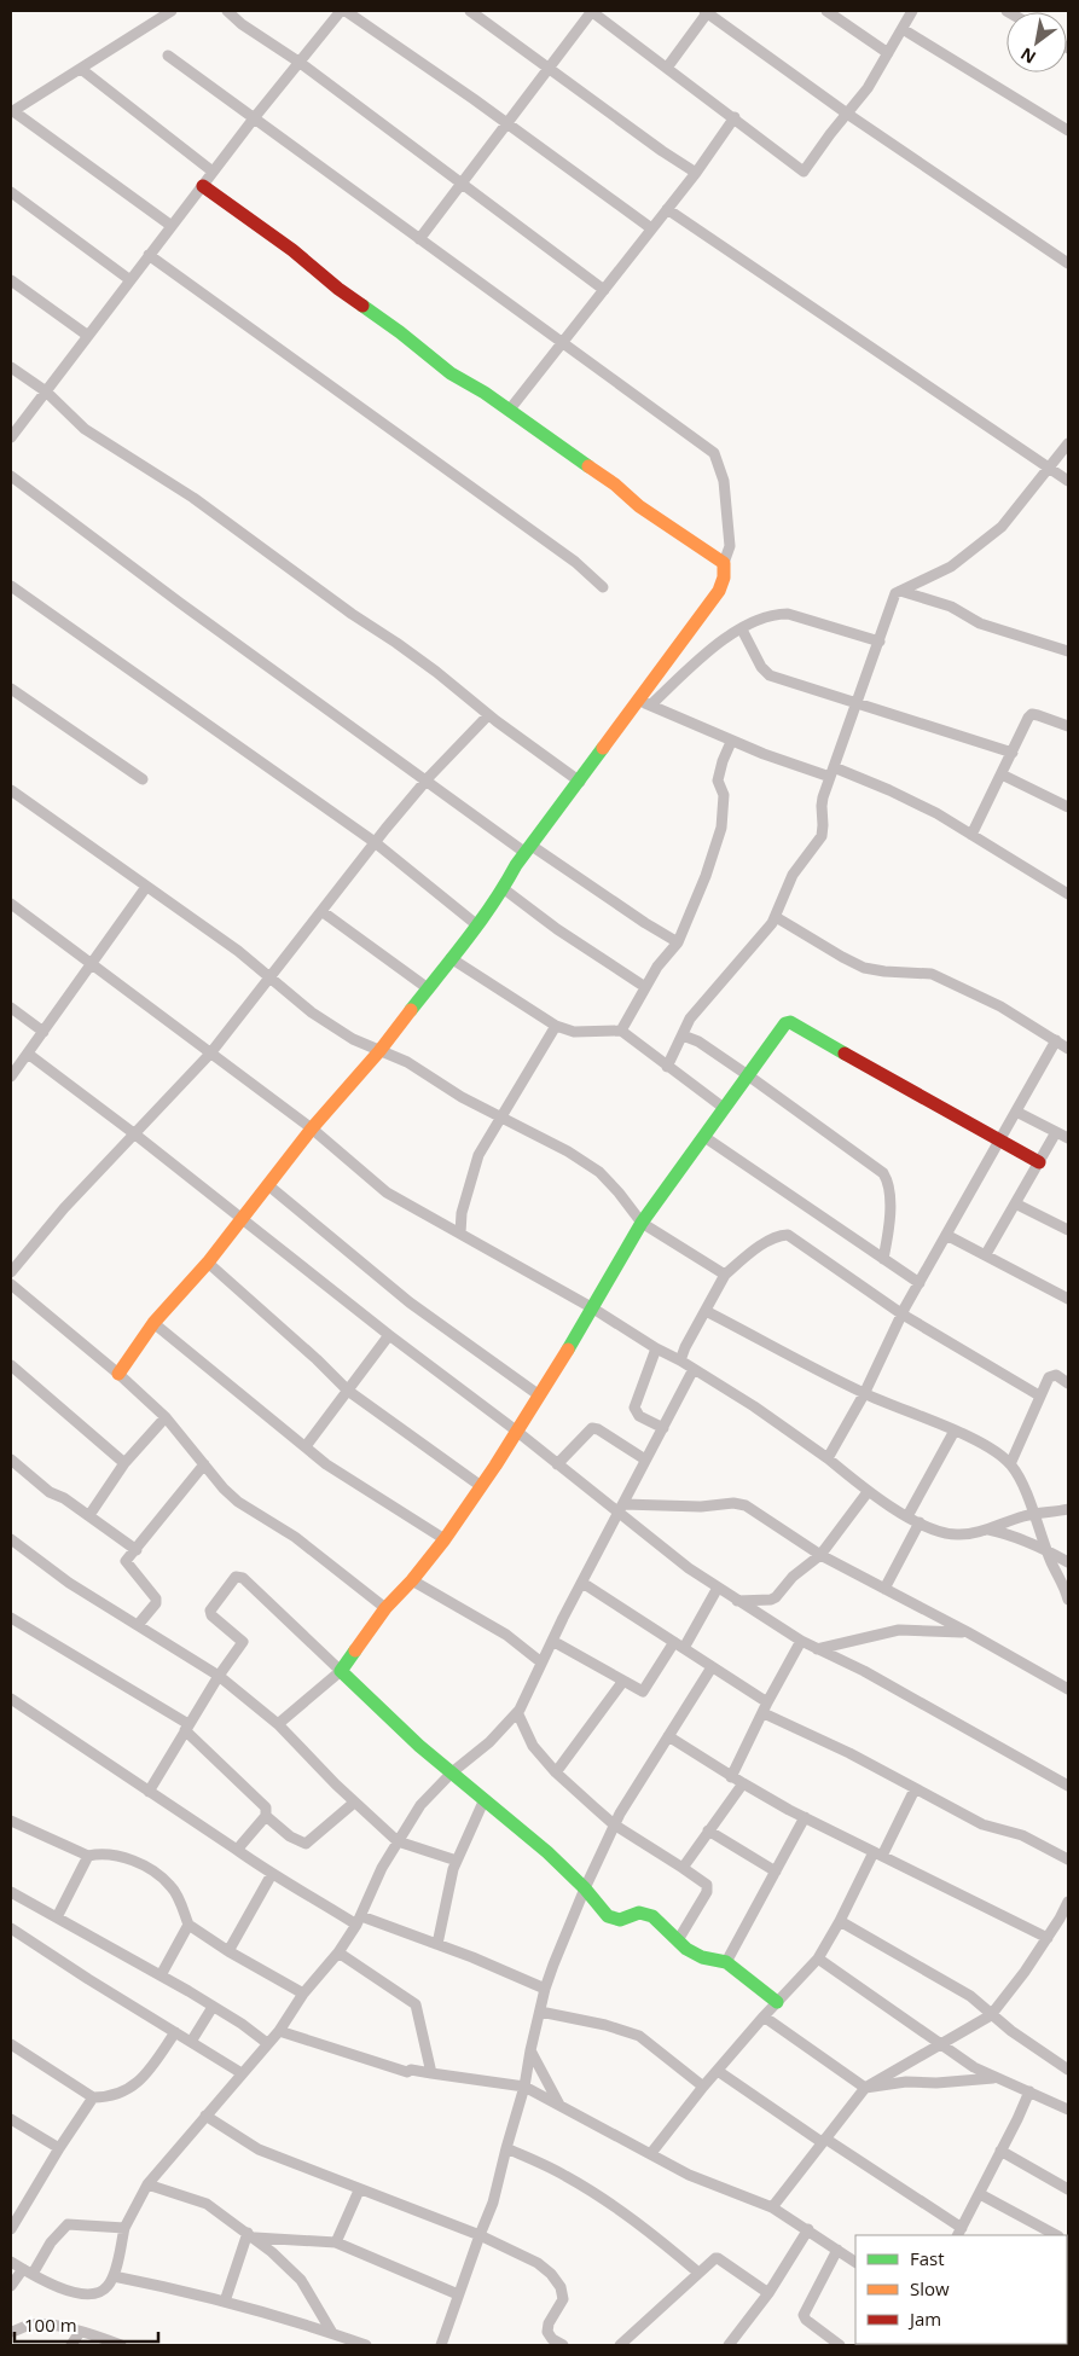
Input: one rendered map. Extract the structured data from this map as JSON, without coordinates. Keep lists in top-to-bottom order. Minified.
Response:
{"legend":["Fast","Slow","Jam"],"scale_bar":"100 m","north":"bottom left"}
